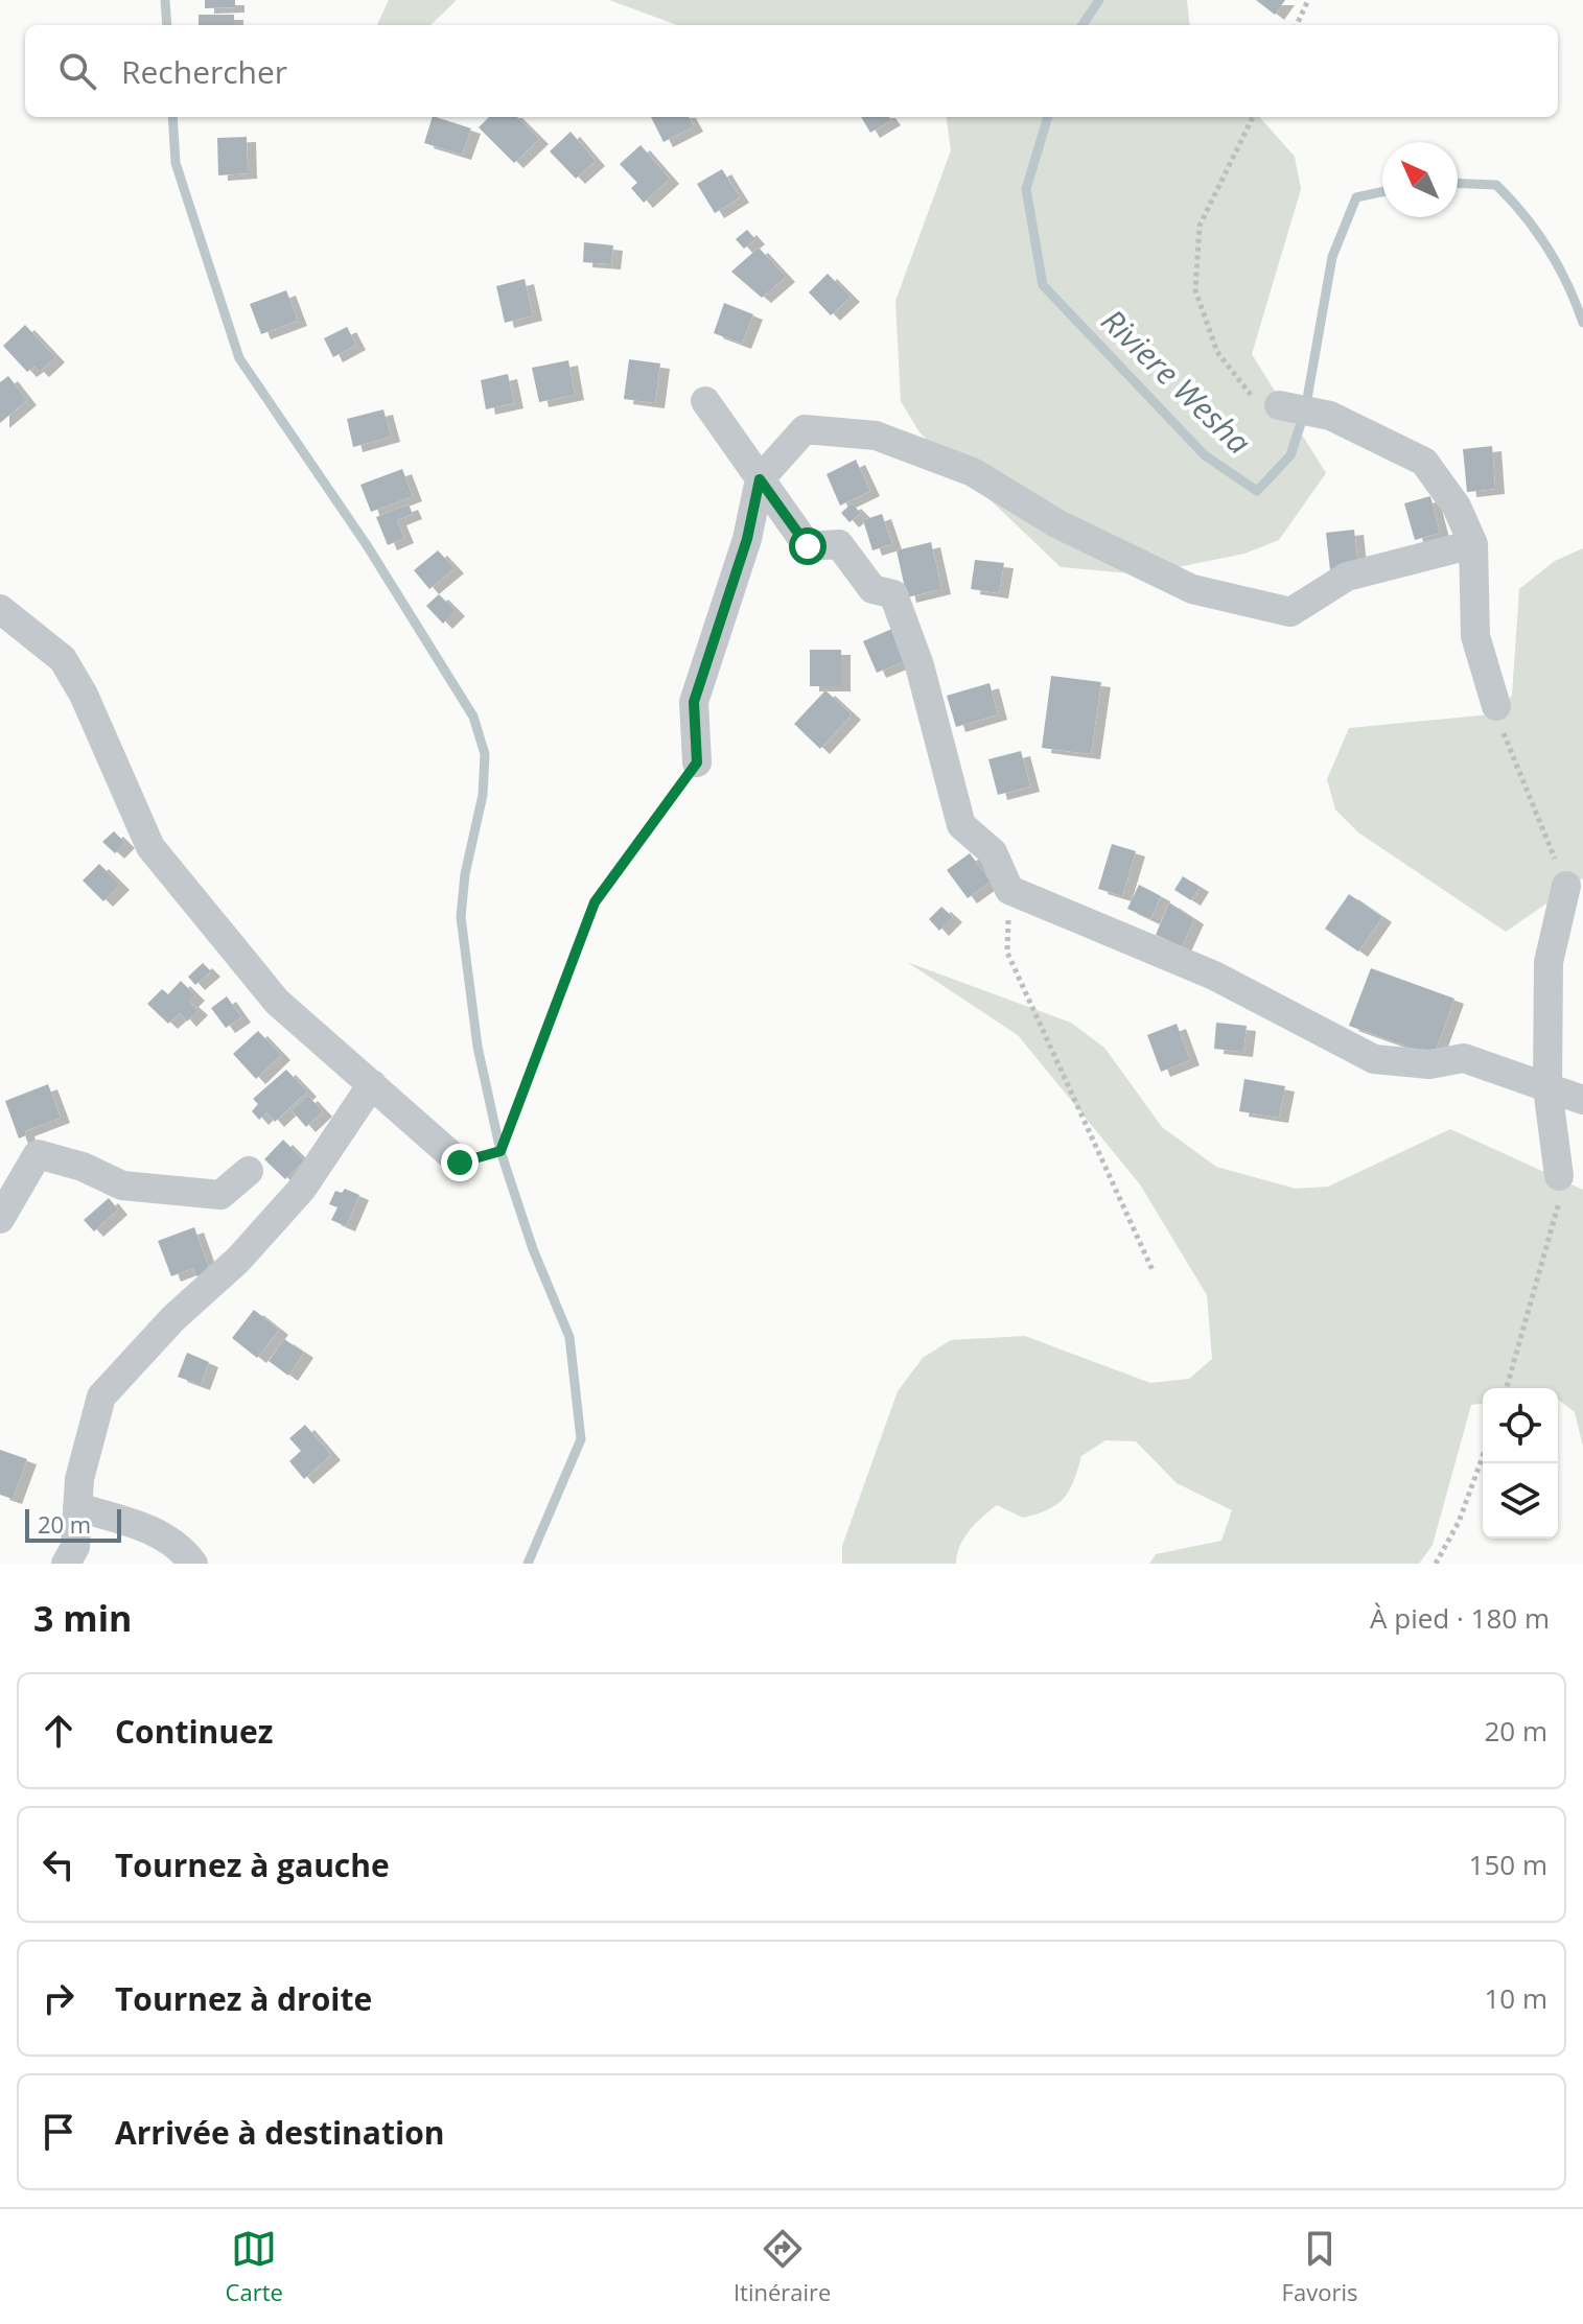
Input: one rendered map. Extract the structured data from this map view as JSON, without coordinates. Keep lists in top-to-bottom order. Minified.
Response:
{"water":["Riviere Wesha"],"scale_bar":"20 m","north":"top left","page":{"search":"Rechercher","scale":"20 m","heading":["3 min","À pied · 180 m"],"list":[["Continuez","20 m"],["Tournez à gauche","150 m"],["Tournez à droite","10 m"],"Arrivée à destination"],"nav":["Carte","Itinéraire","Favoris"]}}
